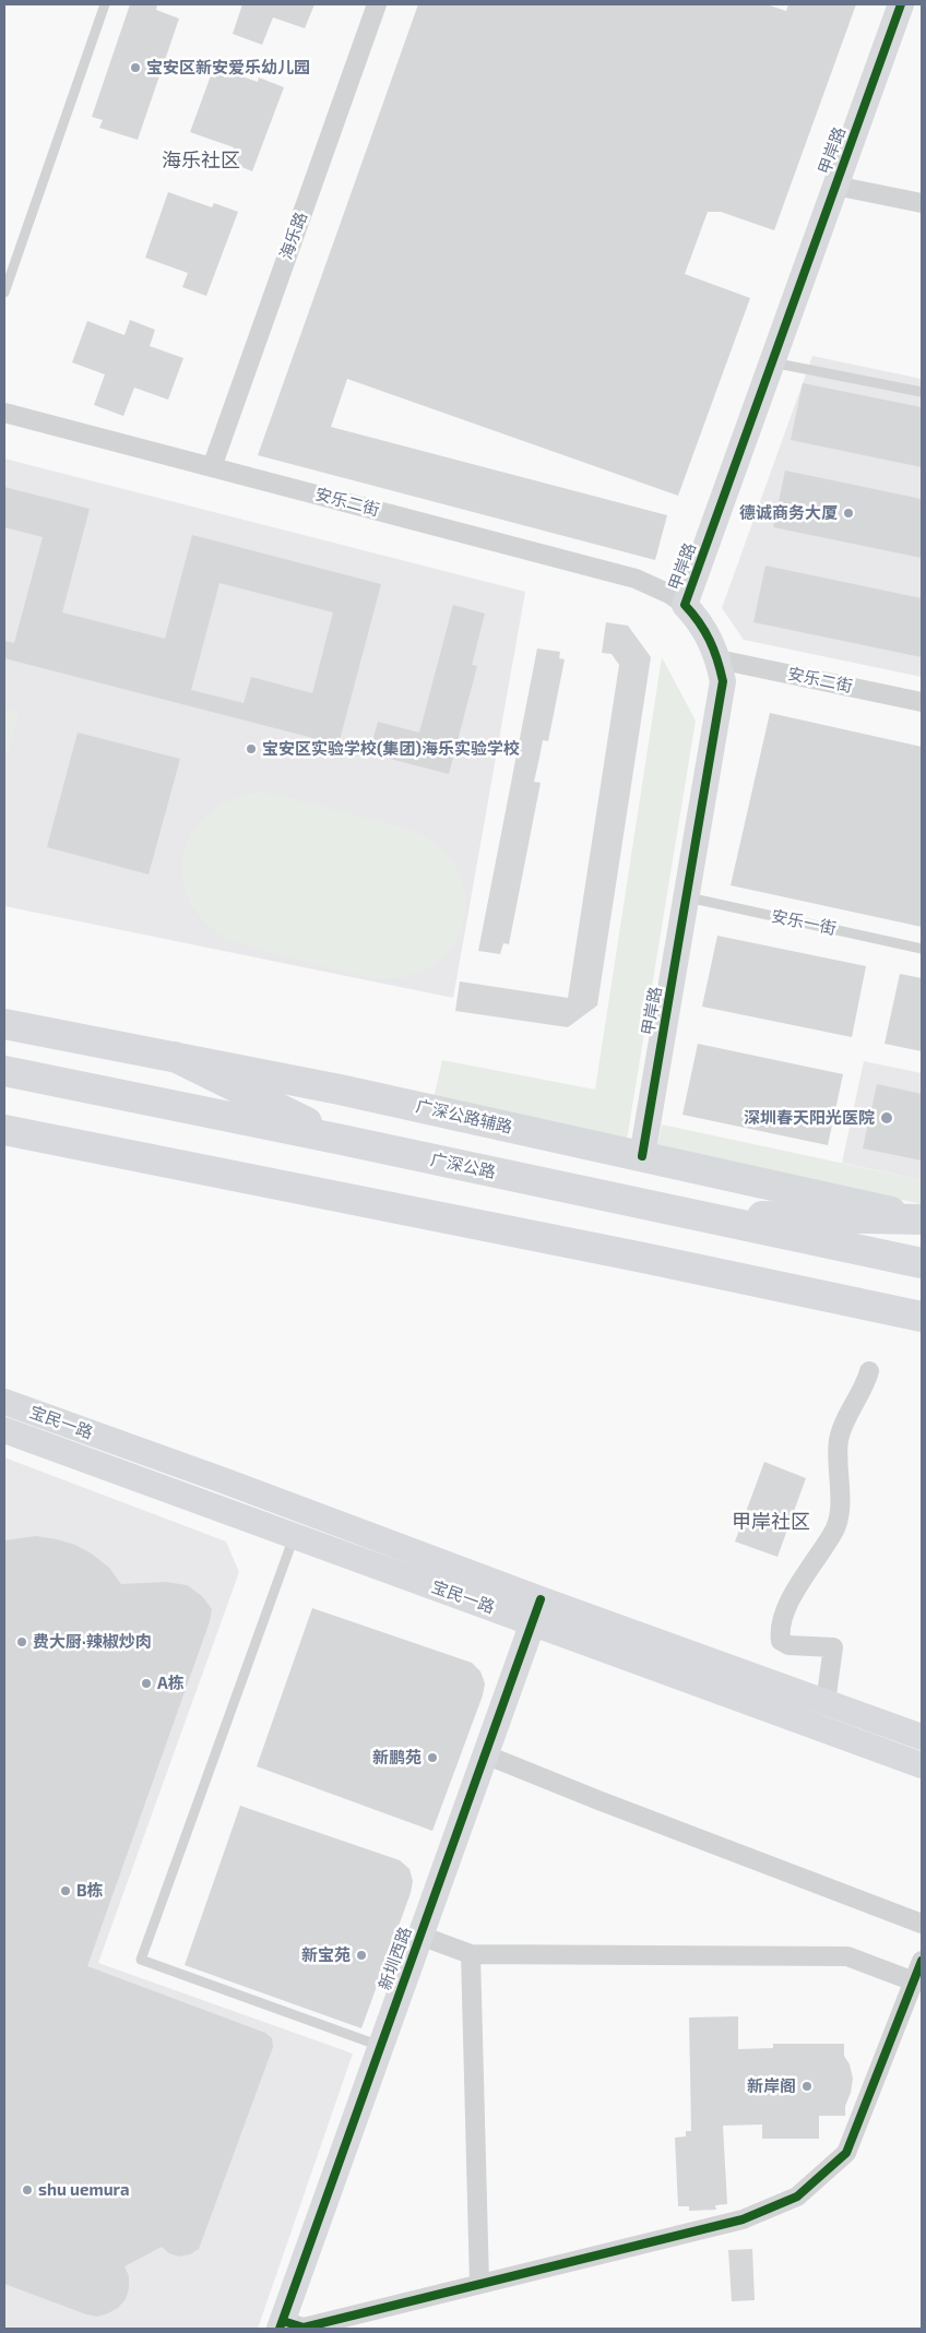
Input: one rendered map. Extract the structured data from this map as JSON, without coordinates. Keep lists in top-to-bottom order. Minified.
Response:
{"streets":{"main road":["广深公路辅路","广深公路"],"street":["甲岸路","海乐路","安乐二街","宝民一路","新圳西路"],"lane":["安乐一街"]},"crossings":[["甲岸路","安乐二街"],["甲岸路","安乐一街"],["甲岸路","广深公路辅路"],["海乐路","安乐二街"],["宝民一路","新圳西路"]],"districts":["海乐社区","甲岸社区"],"places":["宝安区新安爱乐幼儿园","德诚商务大厦","宝安区实验学校(集团)海乐实验学校","深圳春天阳光医院","费大厨·辣椒炒肉","A栋","新鹏苑","B栋","新宝苑","新岸阁","shu uemura"]}
